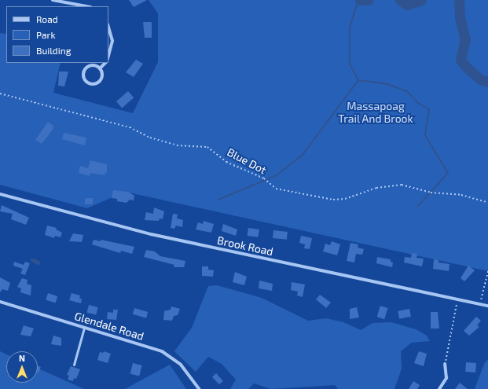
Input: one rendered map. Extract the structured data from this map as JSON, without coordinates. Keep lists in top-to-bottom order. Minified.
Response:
{"streets":{"street":["Brook Road","Glendale Road"],"path":["Blue Dot"]},"parks":["Massapoag Trail And Brook"],"legend":["Road","Park","Building"],"north":"top"}
